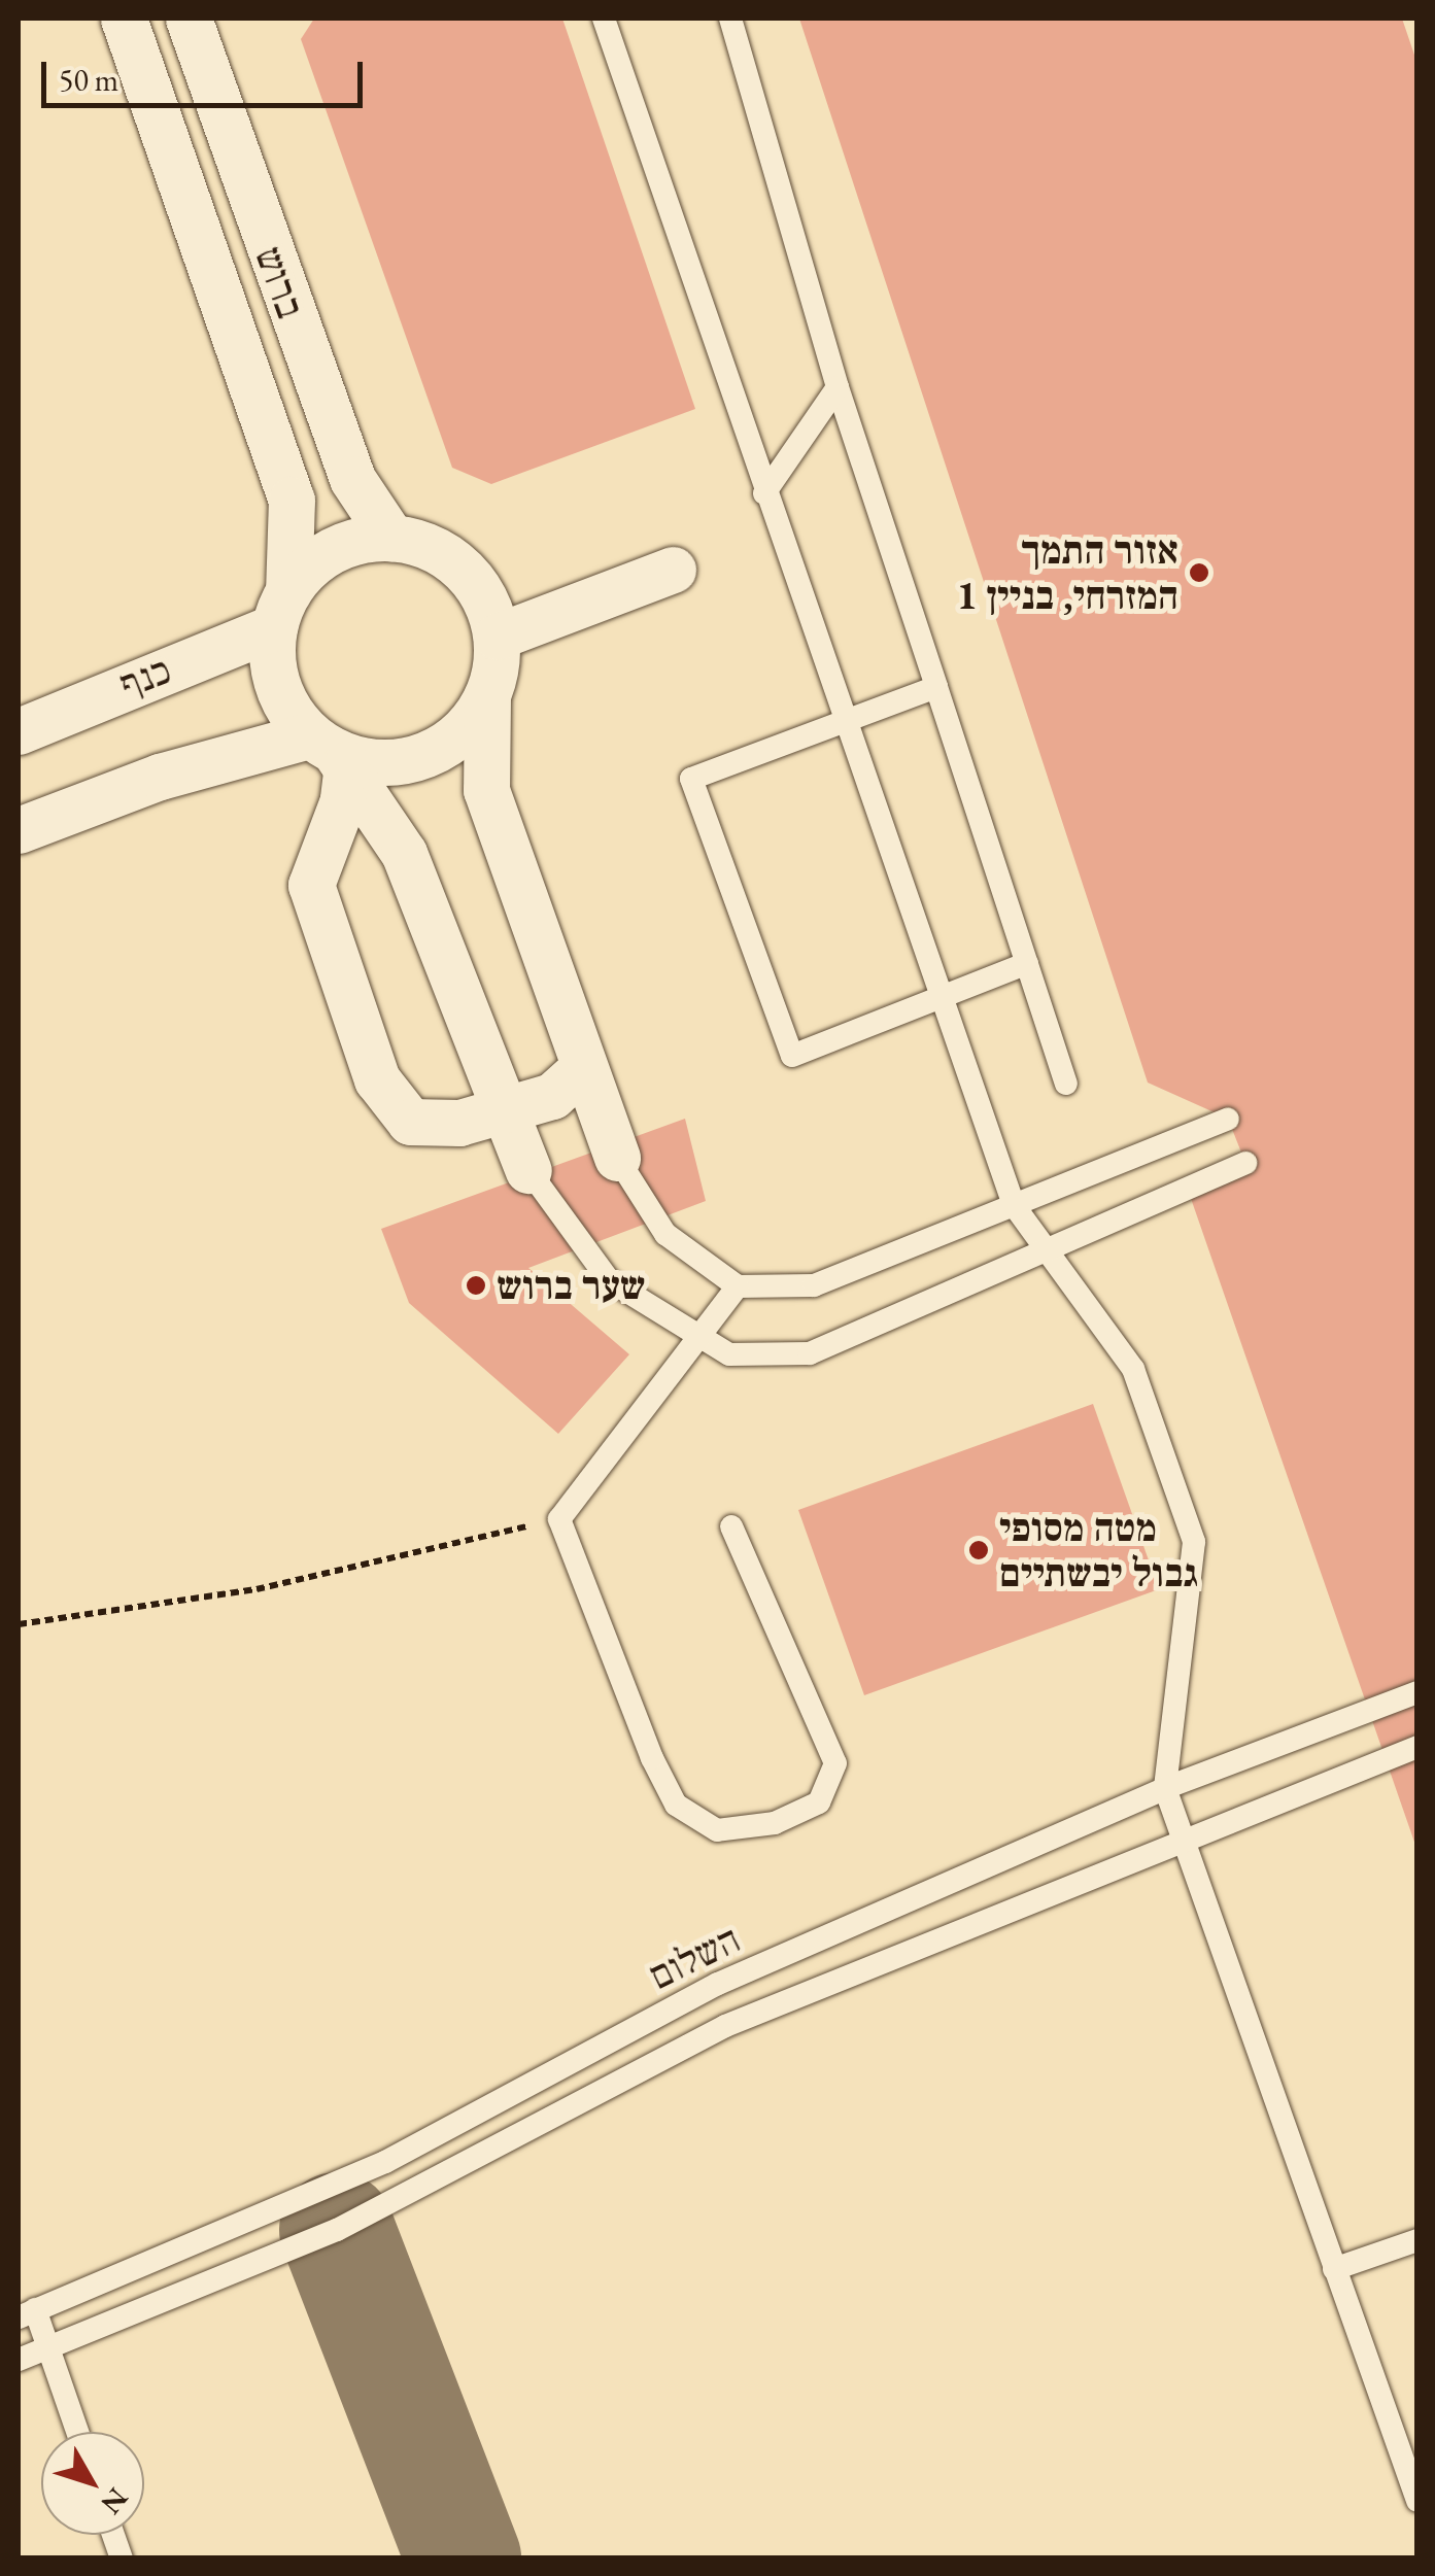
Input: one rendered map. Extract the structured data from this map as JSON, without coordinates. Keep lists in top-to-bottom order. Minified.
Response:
{"streets":{"street":["ברוש","כנף"],"lane":["השלום"]},"crossings":[["ברוש","כנף"]],"places":["אזור התמך המזרחי, בניין 1","שער ברוש","מטה מסופי גבול יבשתיים"],"scale_bar":"50 m","north":"bottom right"}
